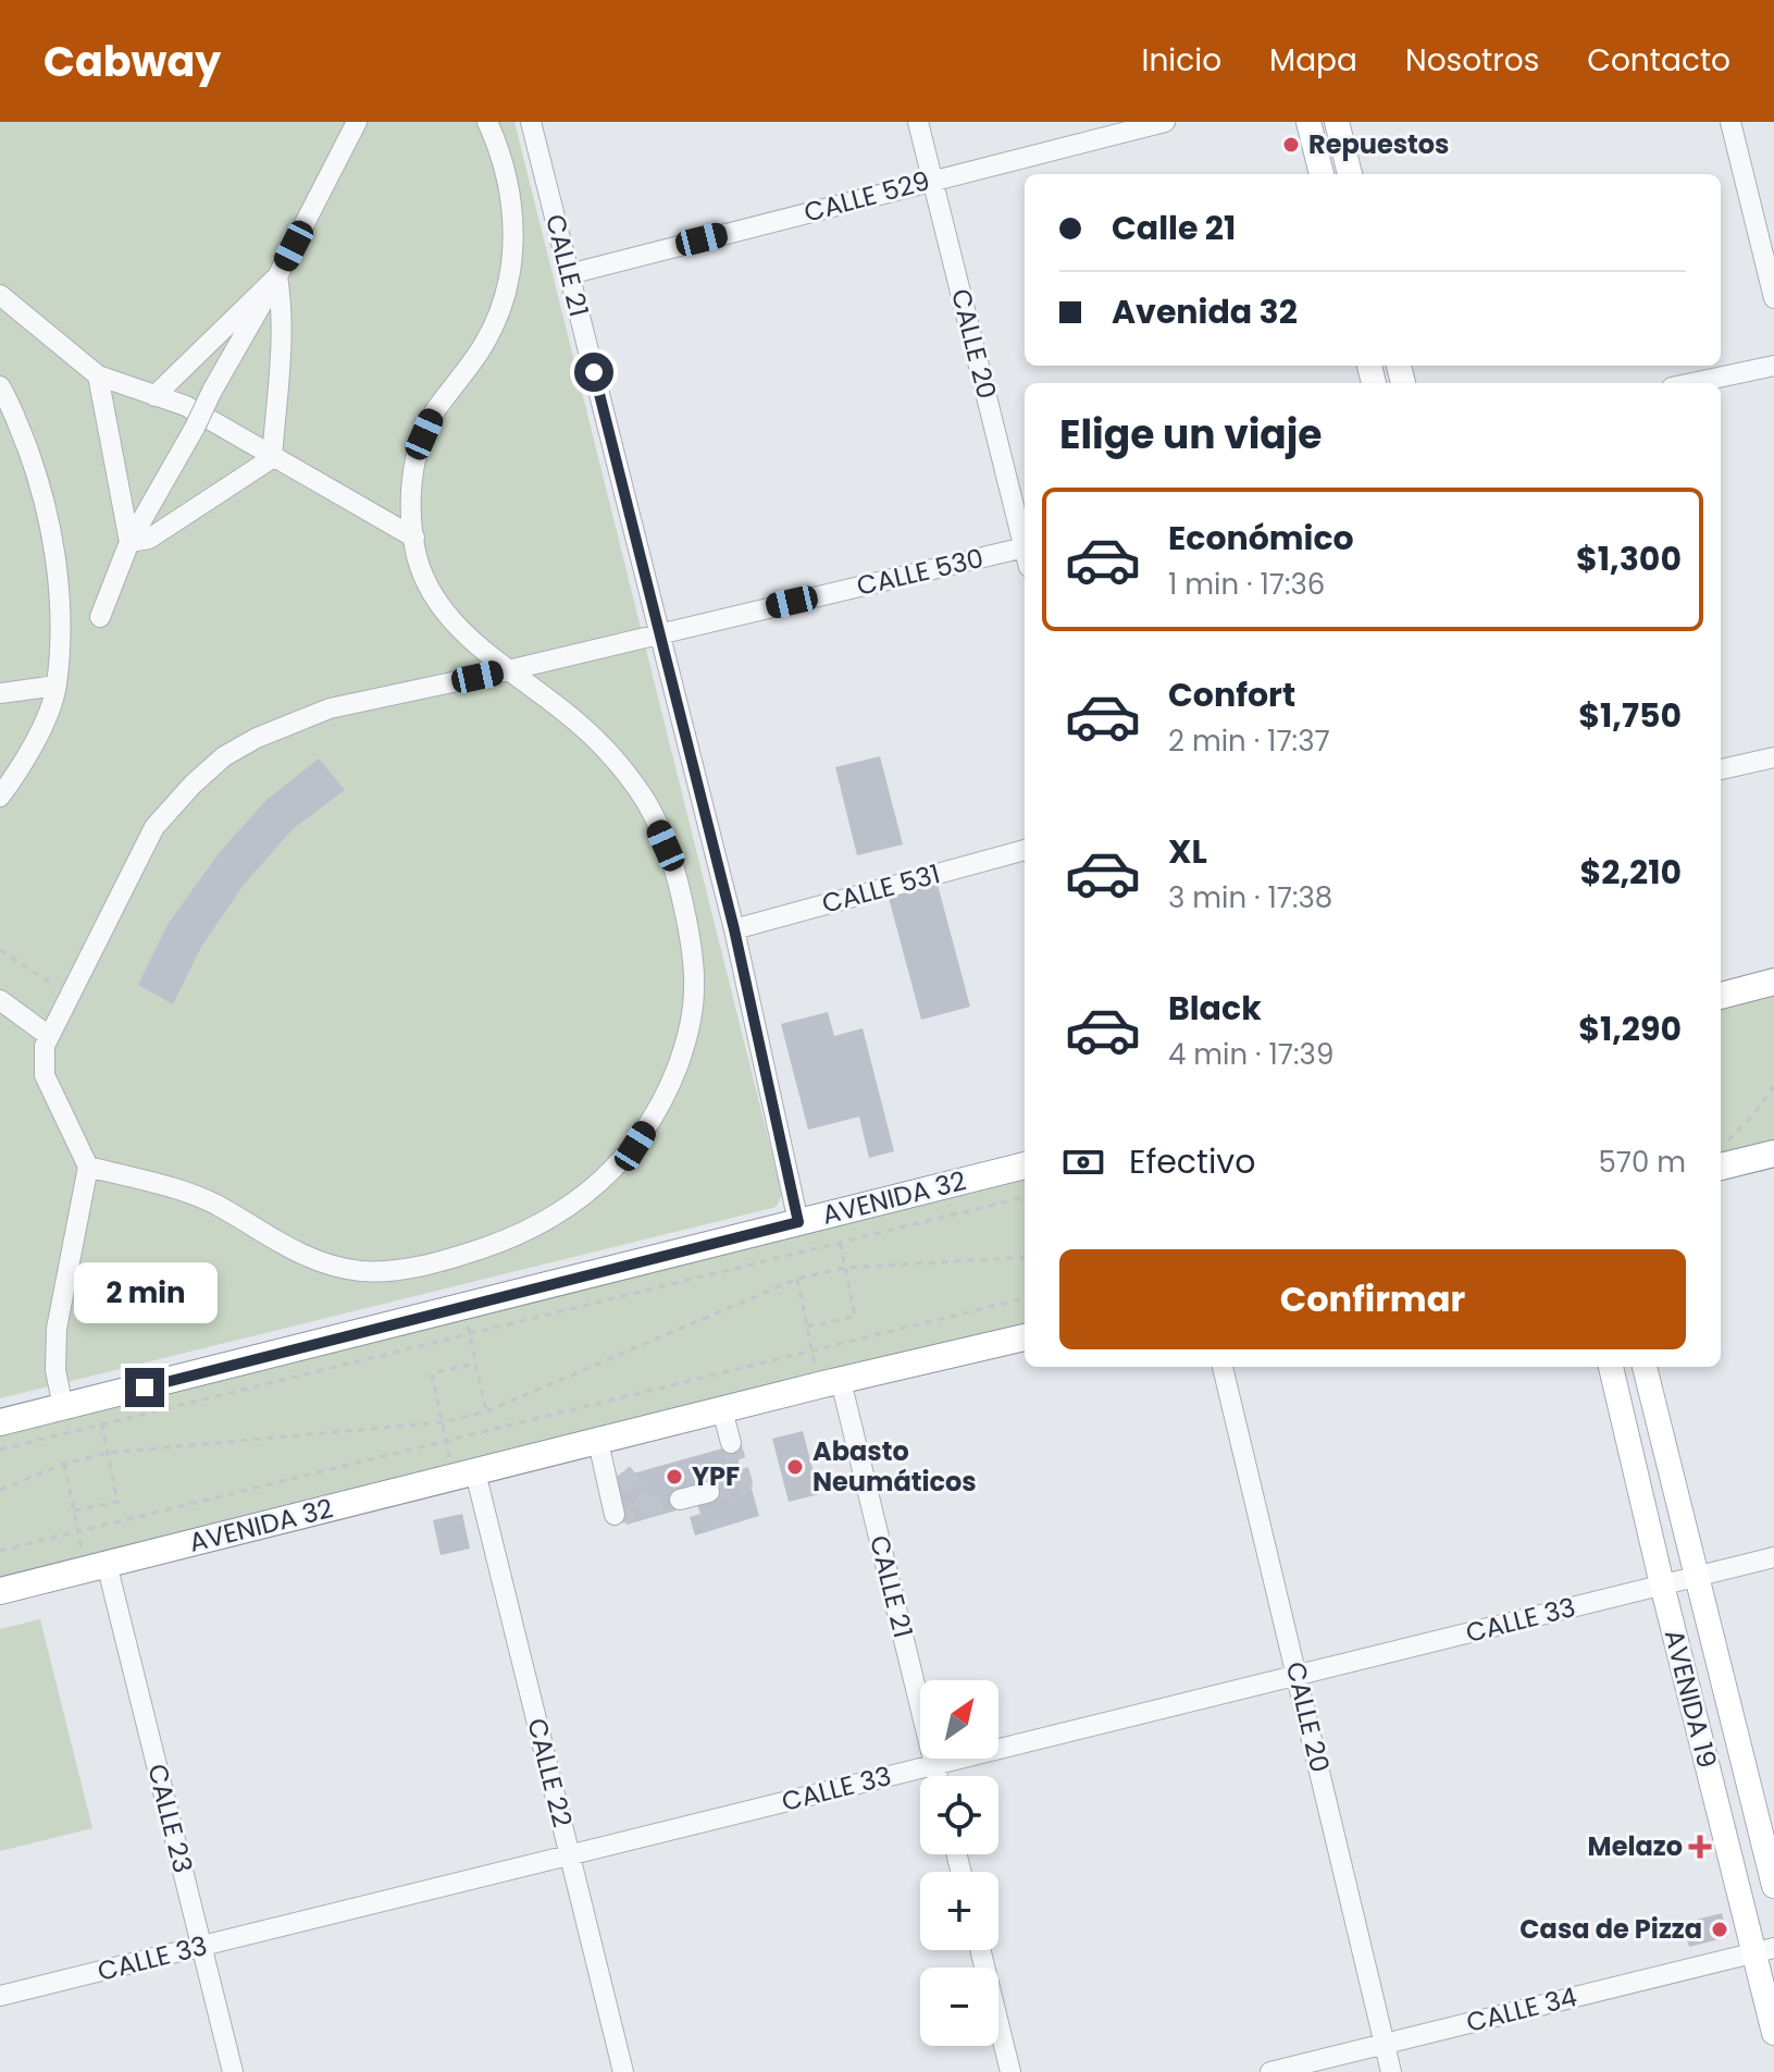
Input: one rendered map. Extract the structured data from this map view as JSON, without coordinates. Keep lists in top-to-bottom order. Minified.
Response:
{"streets":{"highway":["AVENIDA 32"],"main road":["AVENIDA 19"],"street":["CALLE 529","CALLE 21","CALLE 20","CALLE 530","CALLE 531","CALLE 33","CALLE 22","CALLE 23","CALLE 34"]},"crossings":[["CALLE 529","CALLE 21"],["CALLE 529","CALLE 20"],["CALLE 21","CALLE 530"],["CALLE 21","CALLE 531"],["CALLE 21","AVENIDA 32"],["CALLE 21","CALLE 33"],["CALLE 20","CALLE 33"],["CALLE 20","CALLE 34"],["AVENIDA 32","CALLE 22"],["AVENIDA 32","CALLE 23"],["CALLE 33","AVENIDA 19"],["CALLE 33","CALLE 22"],["CALLE 33","CALLE 23"],["AVENIDA 19","CALLE 34"]],"places":{"other":["Repuestos","Abasto Neumáticos","YPF","Casa de Pizza"],"health":["Melazo"]},"north":"top right","page":{"header":"Cabway","nav":["Inicio","Mapa","Nosotros","Contacto"],"banner":["Calle 21","Avenida 32"],"heading":"Elige un viaje","list":[{"name":"Económico","note":"1 min · 17:36","value":"$1,300"},{"name":"Confort","note":"2 min · 17:37","value":"$1,750"},{"name":"XL","note":"3 min · 17:38","value":"$2,210"},{"name":"Black","note":"4 min · 17:39","value":"$1,290"}],"pay":["Efectivo","570 m"],"buttons":"Confirmar","bubble":"2 min","map_buttons":["+","−"]}}
